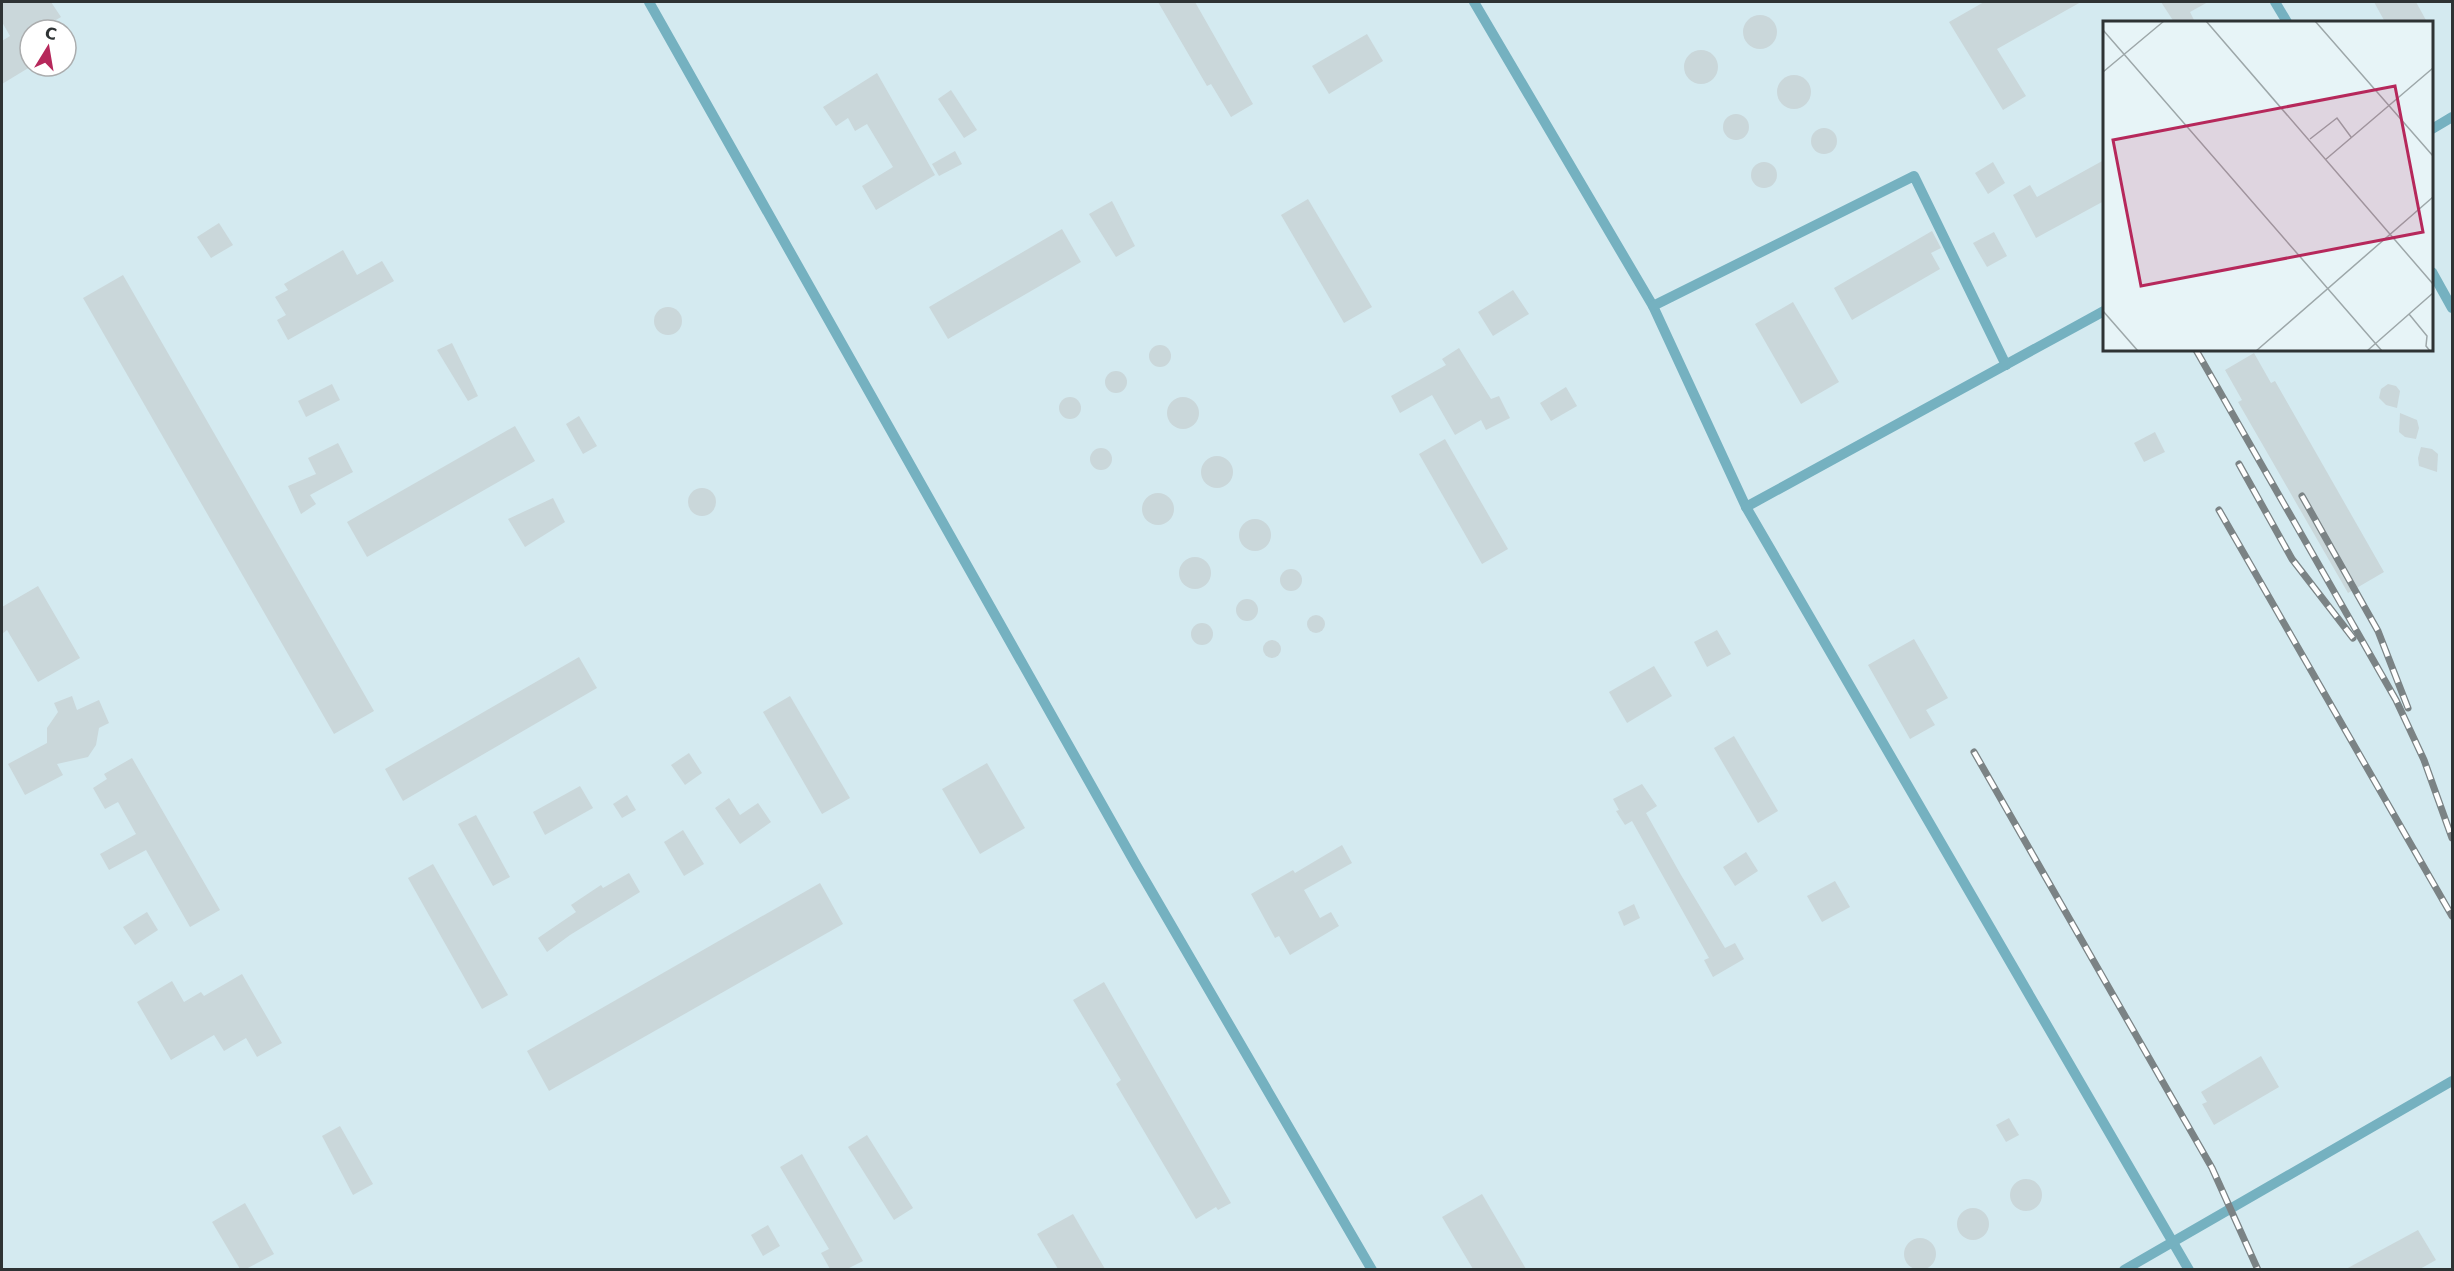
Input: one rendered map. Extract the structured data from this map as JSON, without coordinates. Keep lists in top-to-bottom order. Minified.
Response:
{"north":"top"}
